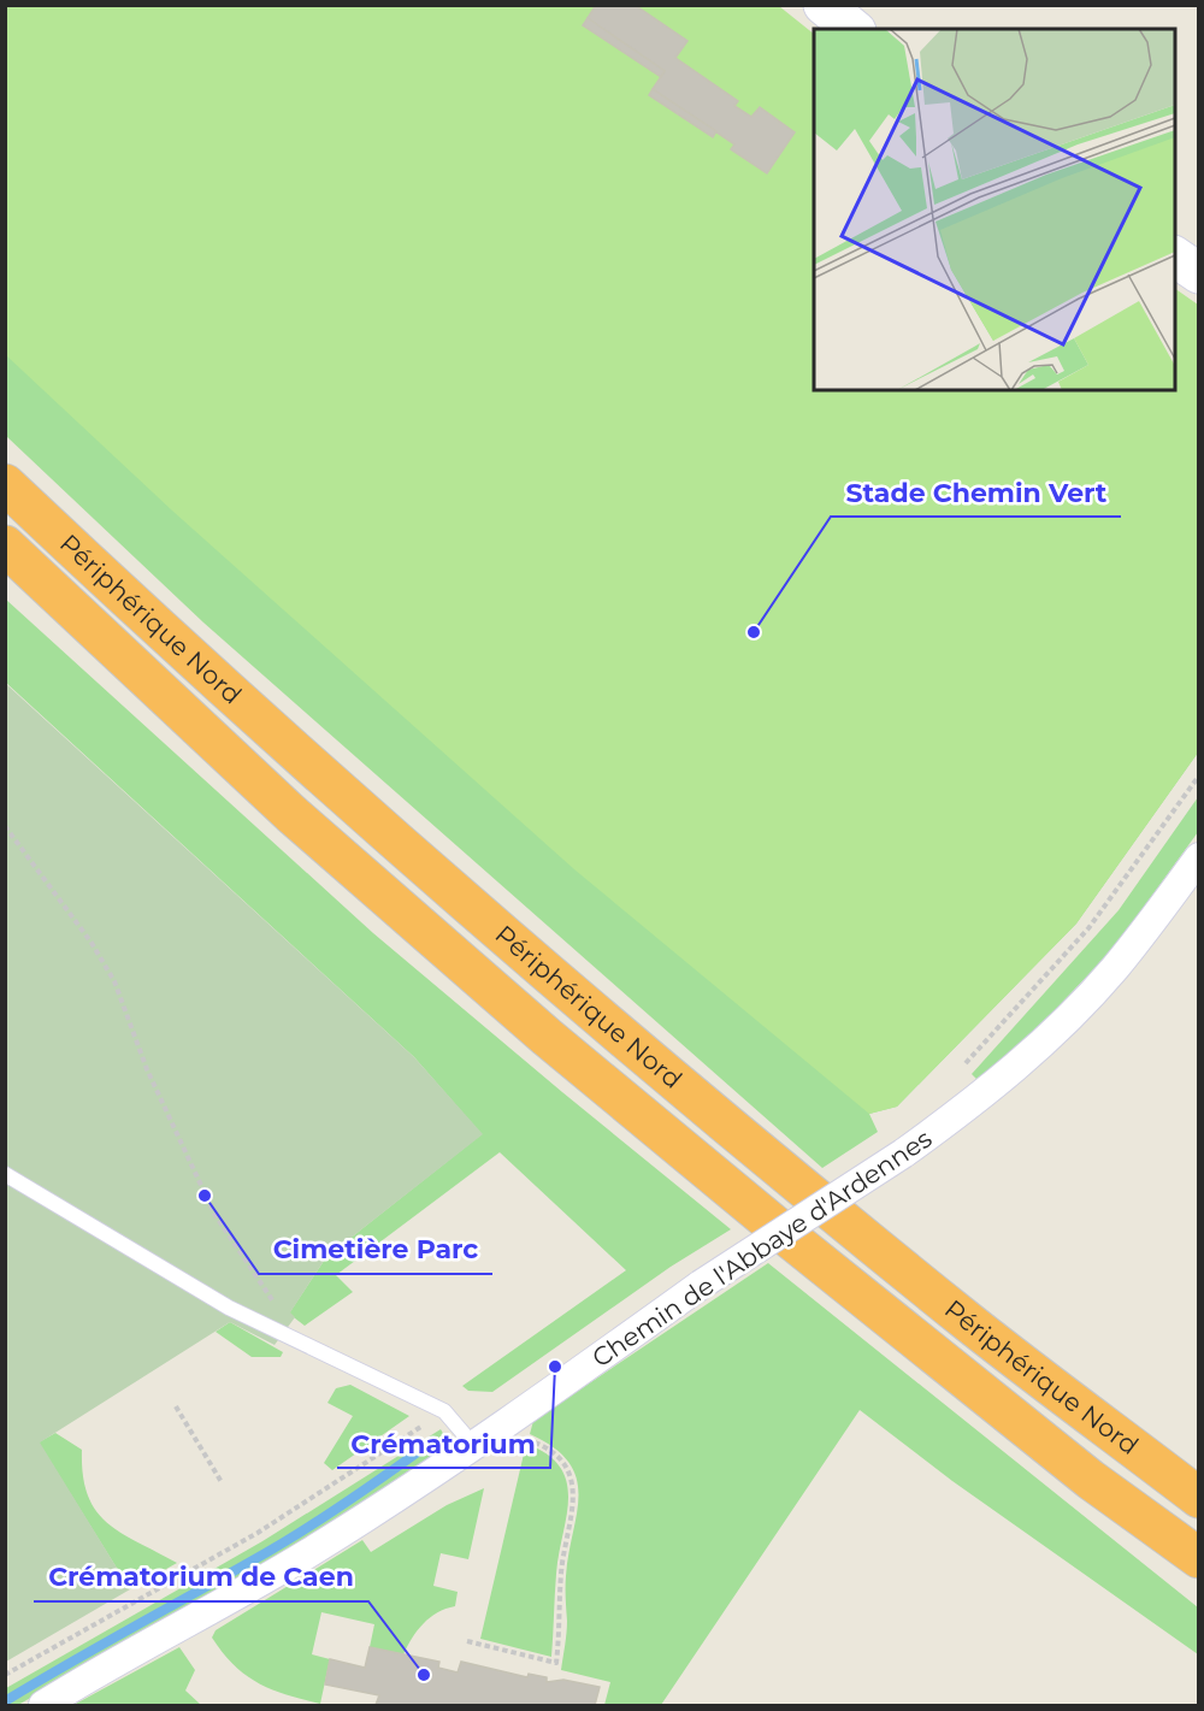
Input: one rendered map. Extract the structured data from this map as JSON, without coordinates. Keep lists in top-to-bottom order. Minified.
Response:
{"streets":{"highway":["Périphérique Nord"],"street":["Chemin de l'Abbaye d'Ardennes"]},"places":["Stade Chemin Vert","Cimetière Parc","Crématorium","Crématorium de Caen"]}
